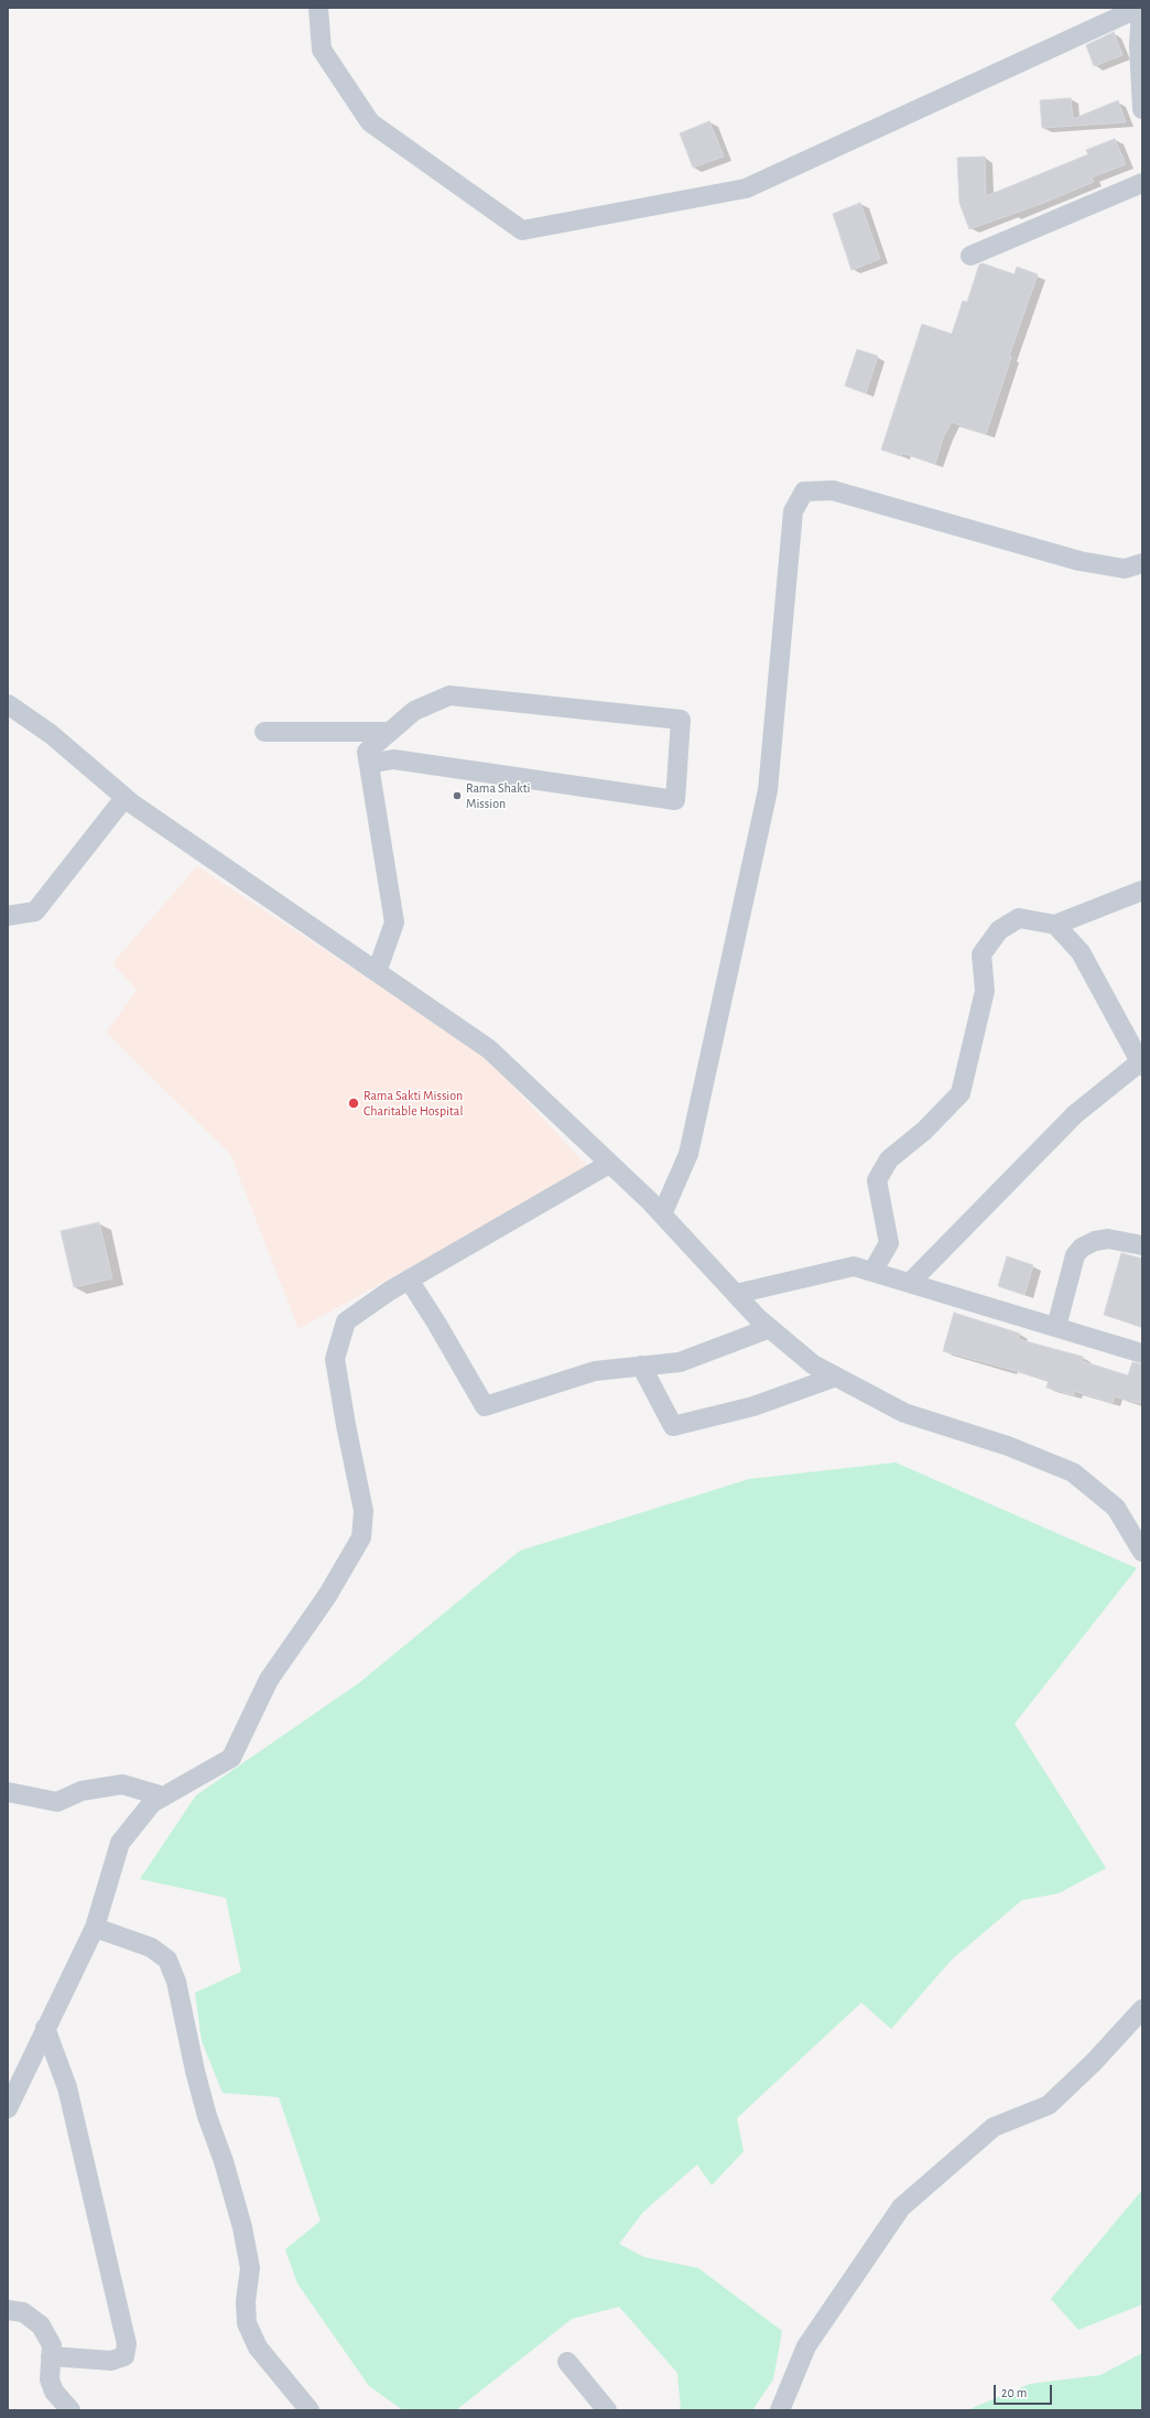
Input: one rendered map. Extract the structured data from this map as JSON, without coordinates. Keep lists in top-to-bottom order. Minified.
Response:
{"places":["Rama Shakti Mission","Rama Sakti Mission Charitable Hospital"],"scale_bar":"20 m"}
